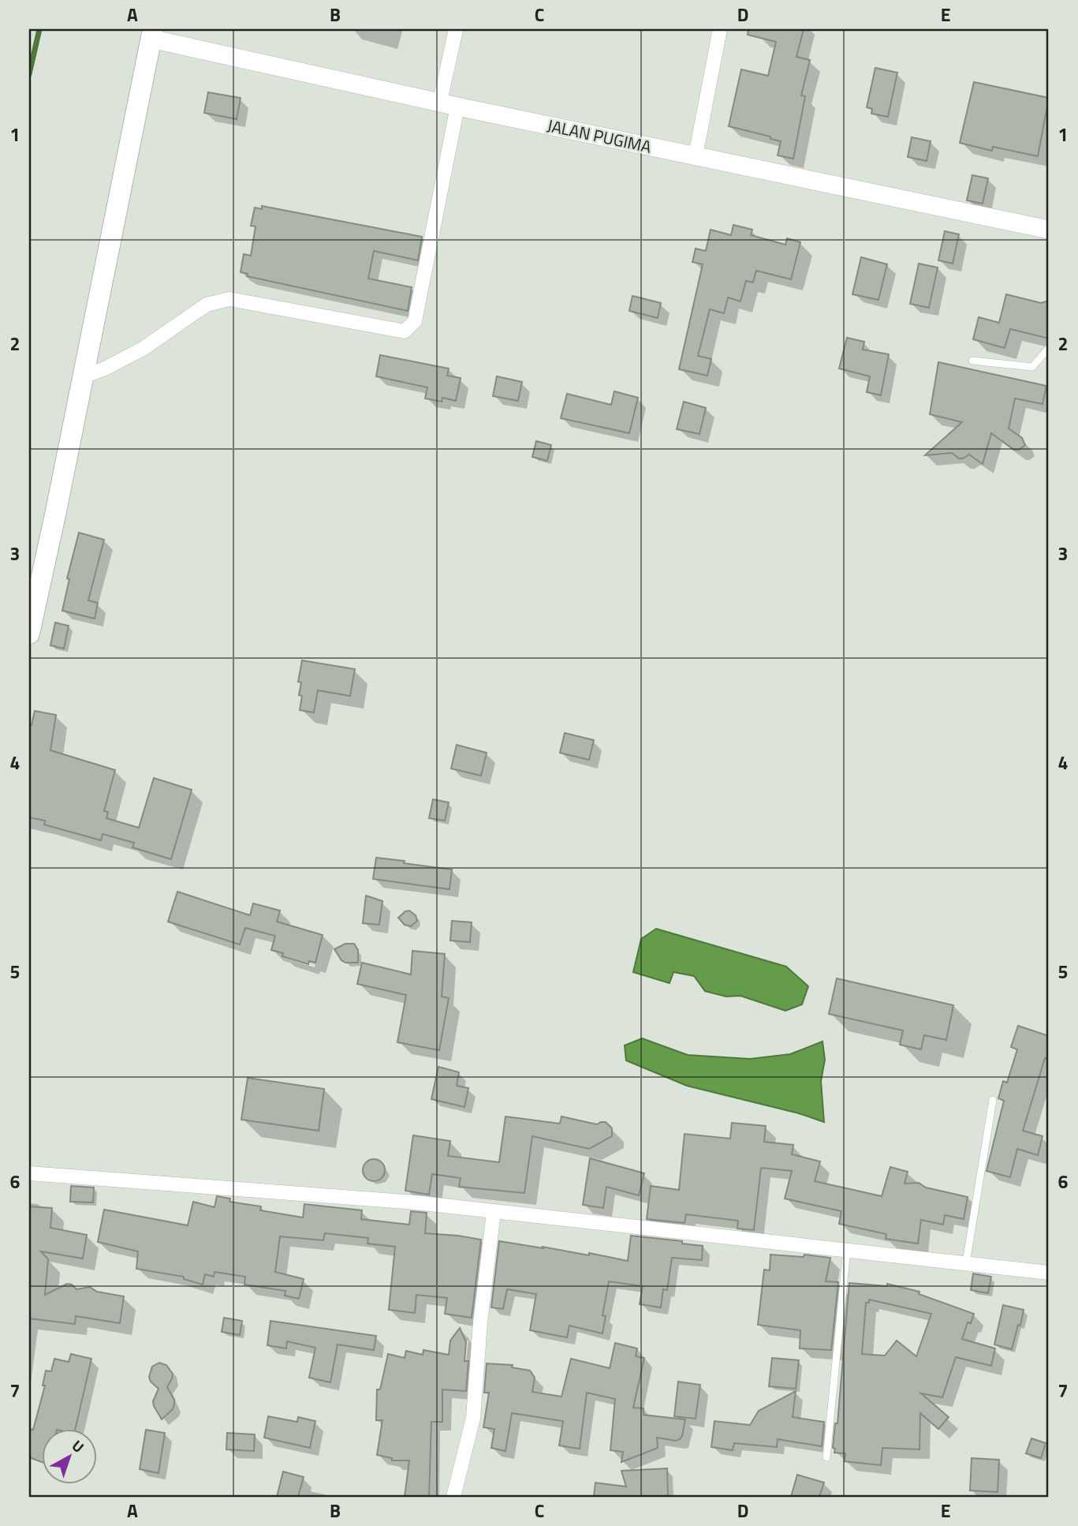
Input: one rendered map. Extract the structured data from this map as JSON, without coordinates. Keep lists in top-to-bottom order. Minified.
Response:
{"streets":{"street":["JALAN PUGIMA"]},"north":"top right","grid":{"columns":["A","B","C","D","E"],"rows":["1","2","3","4","5","6","7"]}}
